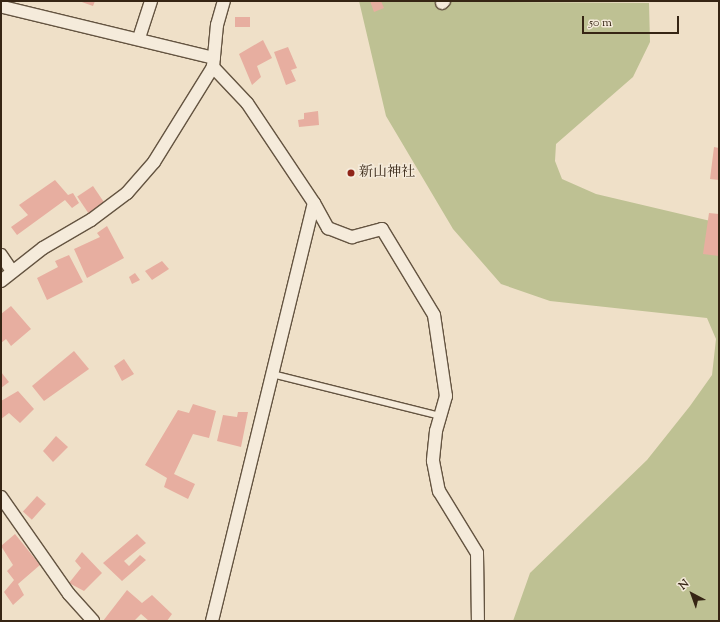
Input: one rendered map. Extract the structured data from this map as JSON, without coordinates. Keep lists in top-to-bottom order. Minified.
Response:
{"places":["新山神社"],"scale_bar":"50 m","north":"top left"}
